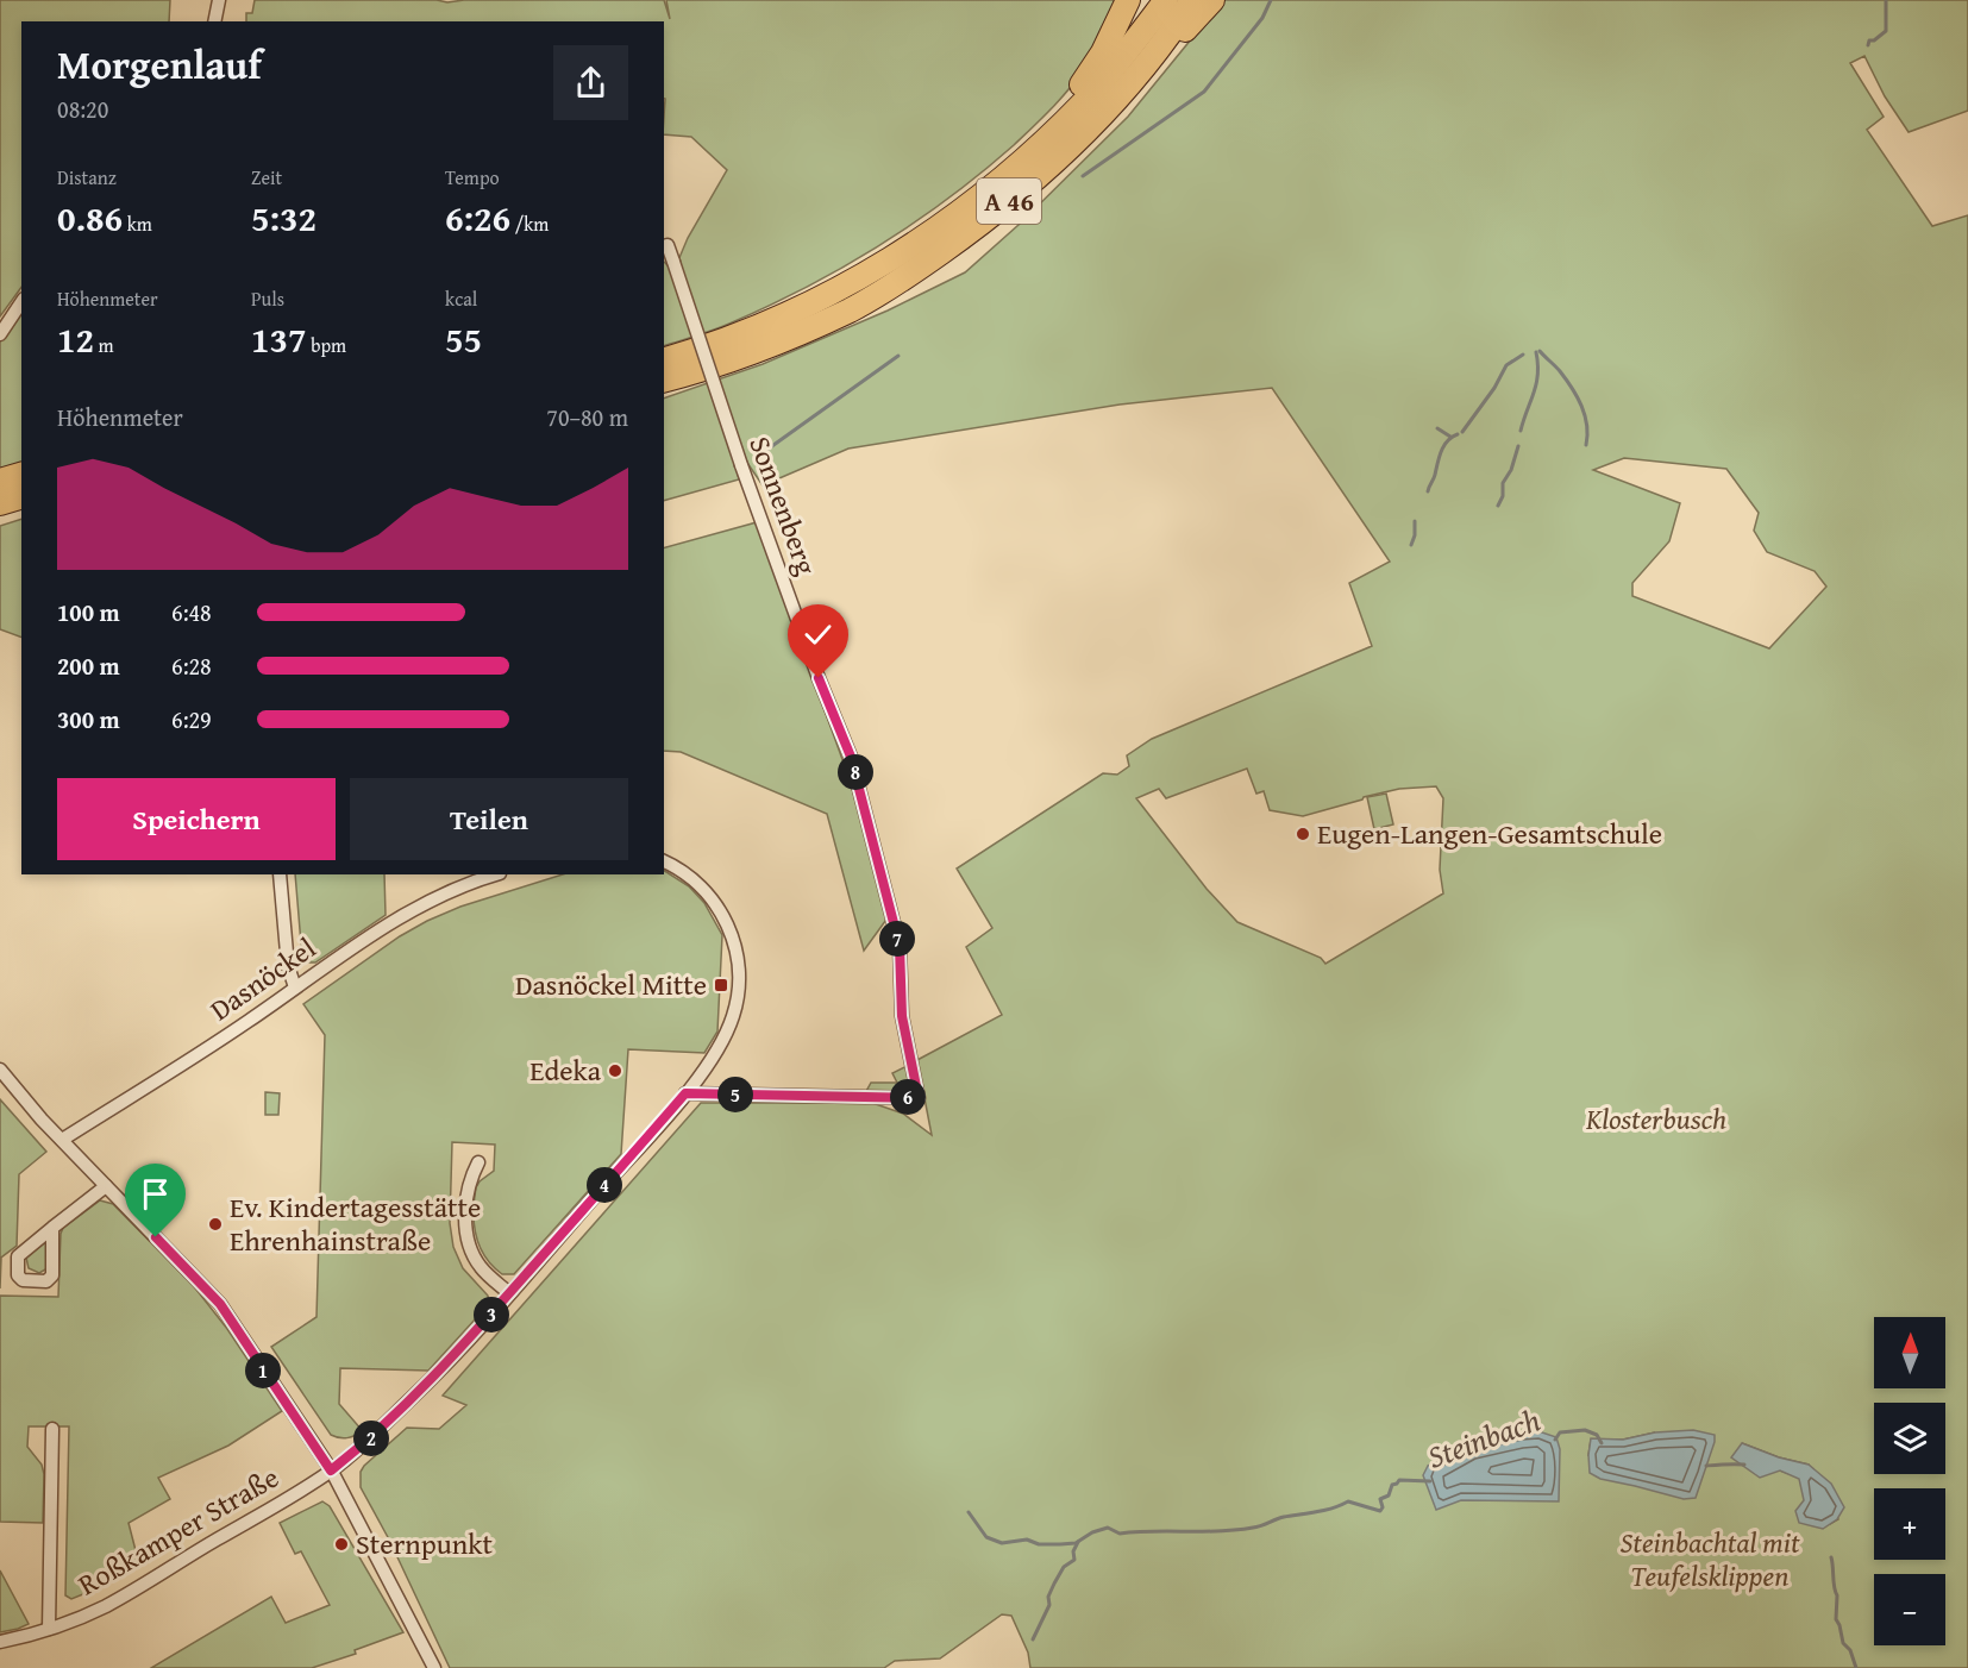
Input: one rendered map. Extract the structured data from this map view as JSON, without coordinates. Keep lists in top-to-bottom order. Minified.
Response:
{"streets":{"highway":["A 46"],"street":["Sonnenberg","Dasnöckel","Roßkamper Straße"]},"water":["Steinbach"],"parks":["Klosterbusch","Steinbachtal mit Teufelsklippen"],"places":{"other":["Eugen-Langen-Gesamtschule","Edeka","Ev. Kindertagesstätte Ehrenhainstraße","Sternpunkt"],"transit":["Dasnöckel Mitte"]},"north":"top","page":{"heading":["Morgenlauf","08:20"],"stats":[["Distanz","0.86 km"],["Zeit","5:32"],["Tempo","6:26 /km"],["Höhenmeter","12 m"],["Puls","137 bpm"],["kcal","55"]],"chart":["Höhenmeter","70–80 m"],"list":[{"name":"100 m","note":"6:48"},{"name":"200 m","note":"6:28"},{"name":"300 m","note":"6:29"}],"pins":["8","7","5","6","4","3","1","2"],"buttons":["Speichern","Teilen"],"map_buttons":["+","−"]}}
